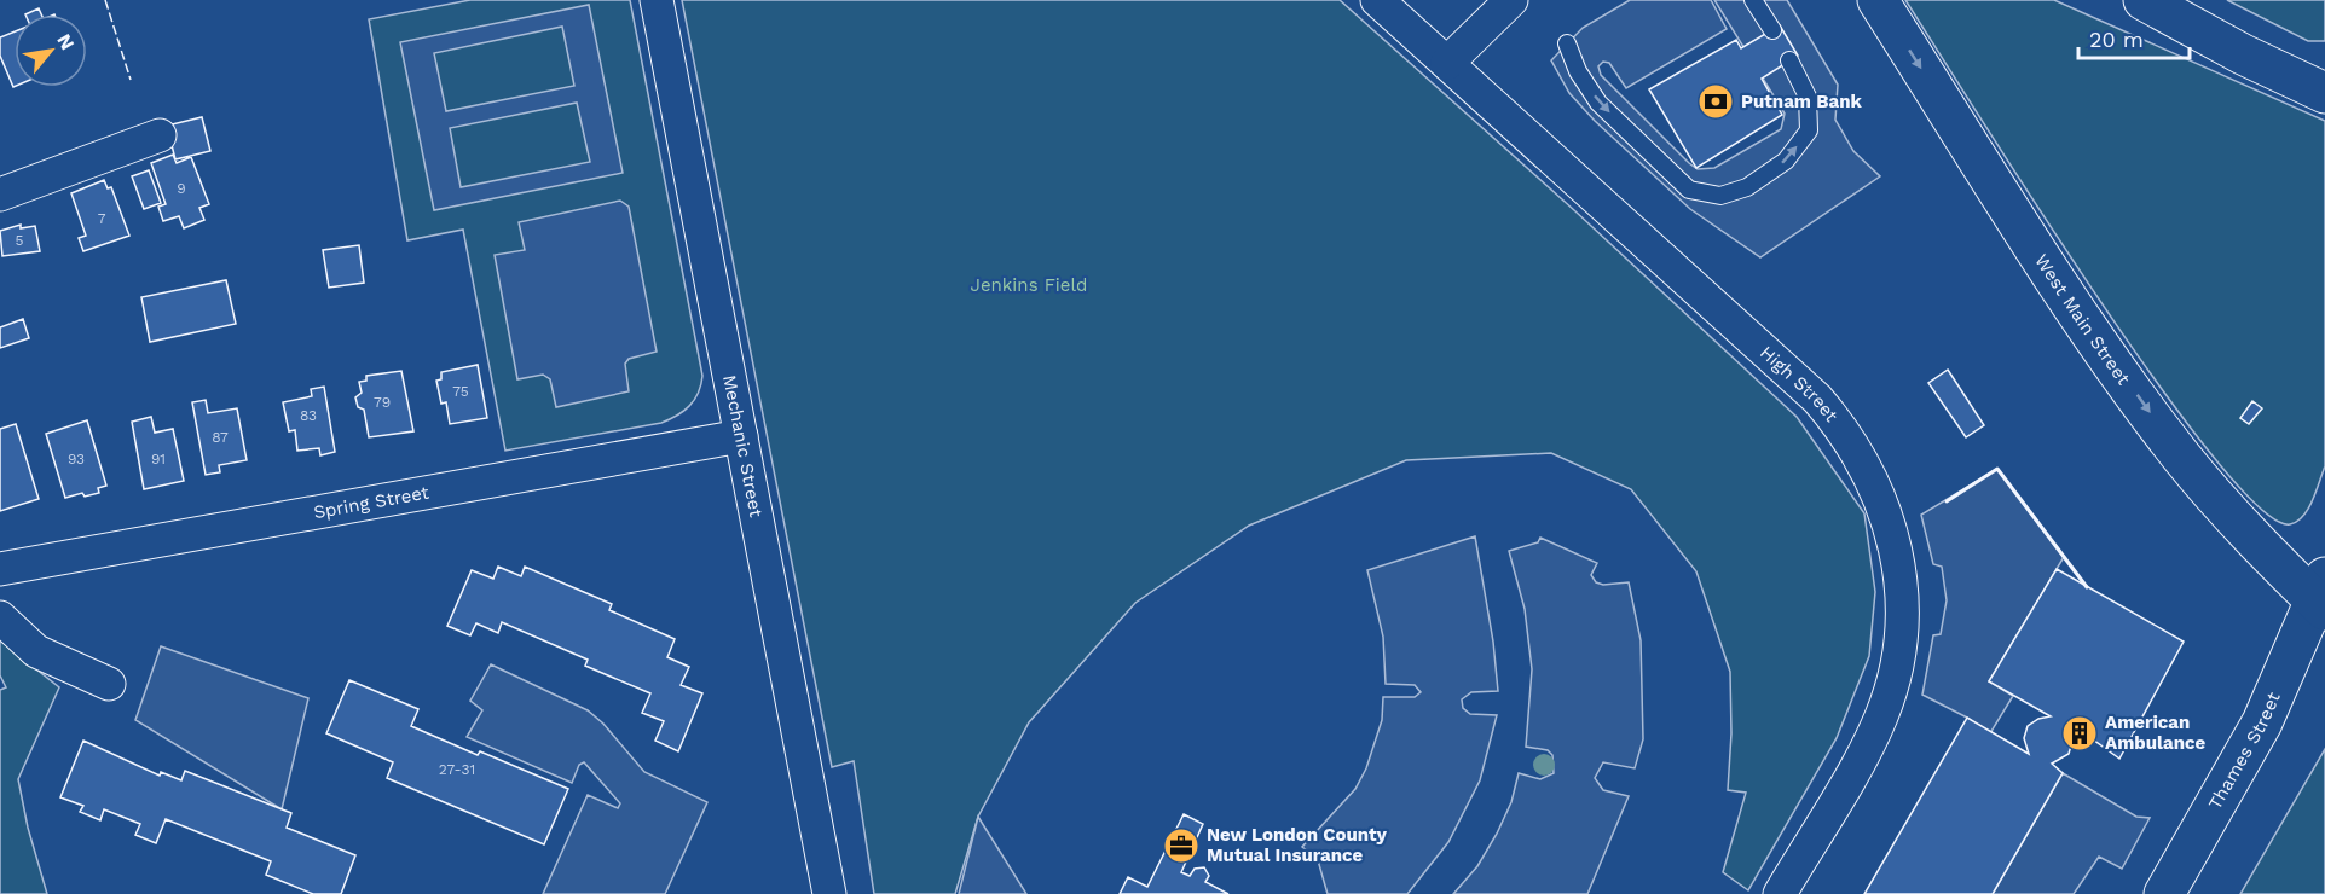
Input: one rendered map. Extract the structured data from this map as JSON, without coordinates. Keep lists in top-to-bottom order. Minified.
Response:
{"streets":{"main road":["West Main Street","Thames Street"],"street":["High Street","Mechanic Street","Spring Street"]},"crossings":[["West Main Street","Thames Street"],["Mechanic Street","Spring Street"]],"one_way":["West Main Street"],"parks":["Jenkins Field"],"places":{"bank":["Putnam Bank"],"building":["American Ambulance"],"office":["New London County Mutual Insurance"]},"house_numbers":["9","7","5","75","79","83","87","93","91","27-31"],"scale_bar":"20 m","north":"top right"}
